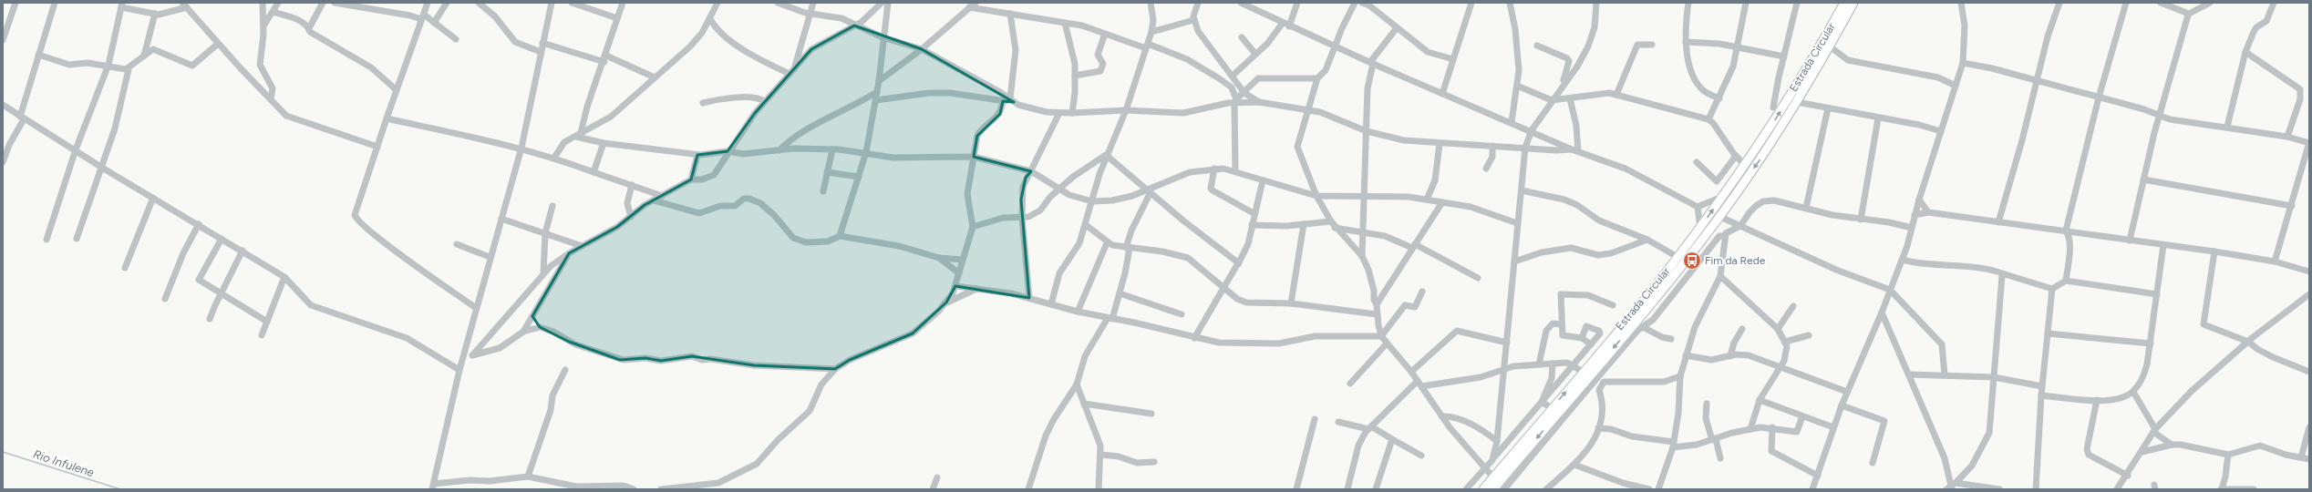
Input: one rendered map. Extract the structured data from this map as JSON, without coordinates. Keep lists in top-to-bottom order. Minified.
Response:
{"streets":{"main road":["Estrada Circular"]},"water":["Rio Infulene"],"places":{"bus stop":["Fim da Rede"]}}
